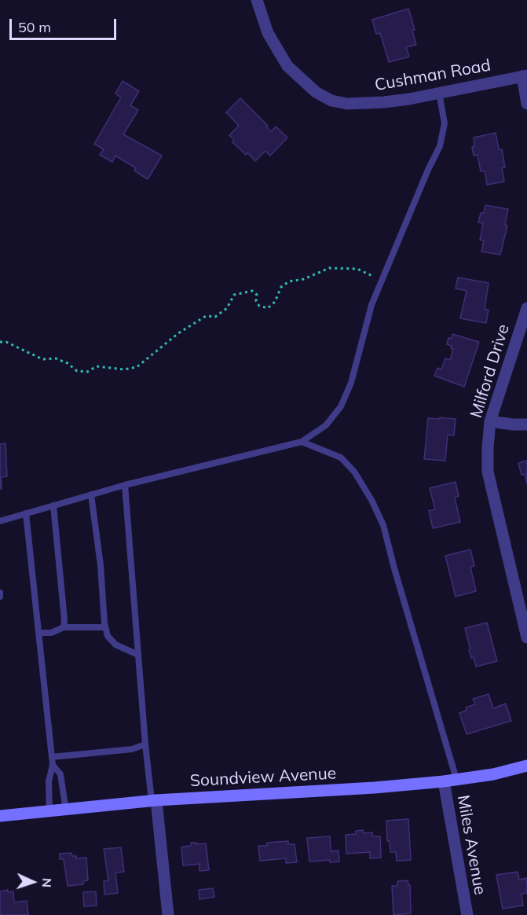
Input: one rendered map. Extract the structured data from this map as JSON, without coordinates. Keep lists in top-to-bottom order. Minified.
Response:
{"streets":{"street":["Cushman Road","Milford Drive","Soundview Avenue","Miles Avenue"]},"crossings":[["Soundview Avenue","Miles Avenue"]],"scale_bar":"50 m","north":"right"}
